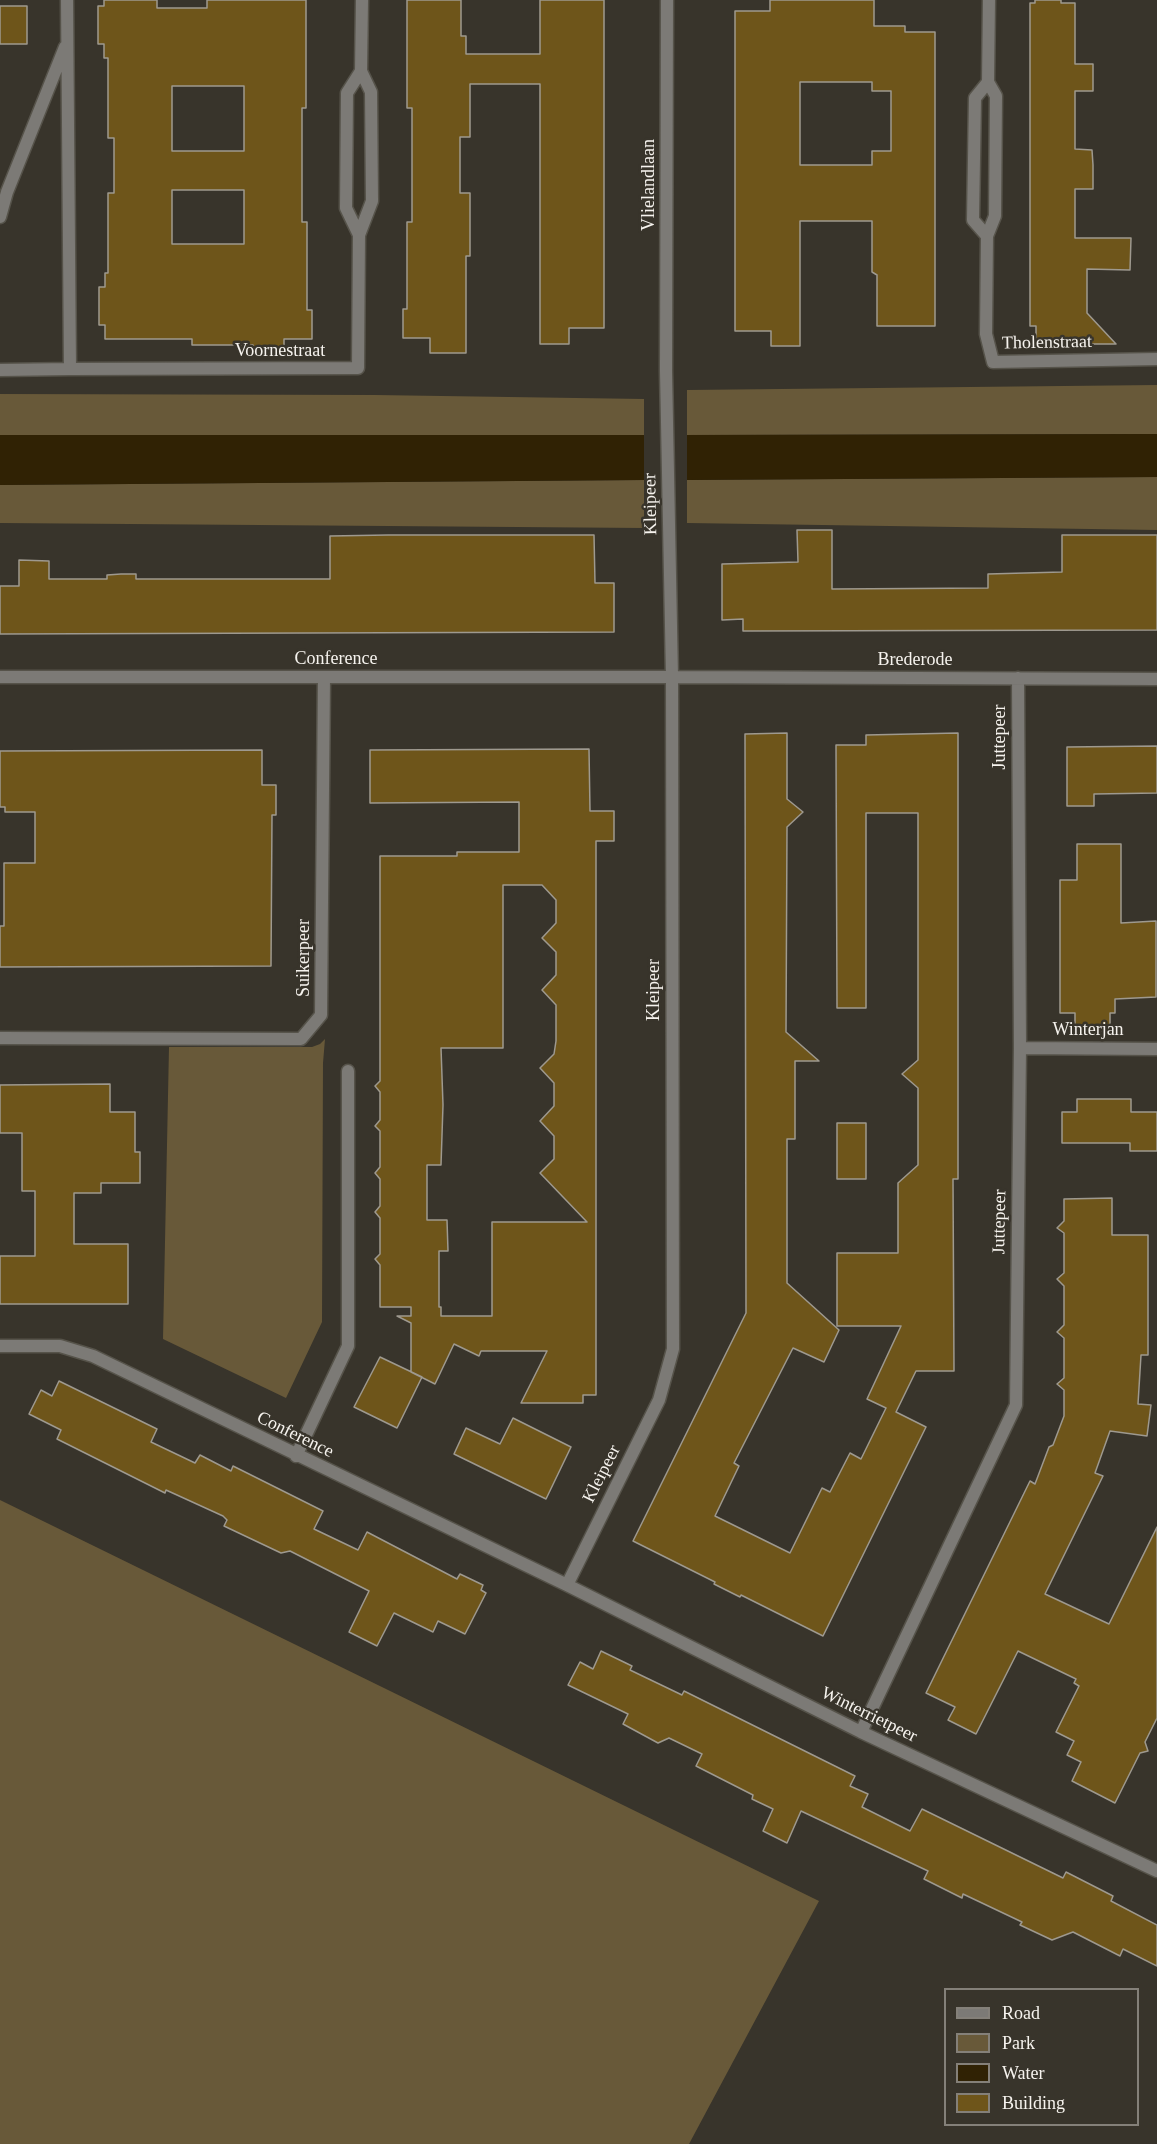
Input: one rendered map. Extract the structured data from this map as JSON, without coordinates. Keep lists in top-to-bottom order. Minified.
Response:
{"streets":{"street":["Vlielandlaan","Tholenstraat","Voornestraat","Kleipeer","Conference","Brederode","Juttepeer","Suikerpeer","Winterjan","Winterrietpeer"]},"crossings":[["Vlielandlaan","Kleipeer"],["Kleipeer","Conference"],["Kleipeer","Brederode"],["Kleipeer","Winterrietpeer"],["Conference","Brederode"],["Conference","Suikerpeer"],["Conference","Winterrietpeer"],["Brederode","Juttepeer"],["Juttepeer","Winterjan"],["Juttepeer","Winterrietpeer"]],"legend":["Road","Park","Water","Building"]}
